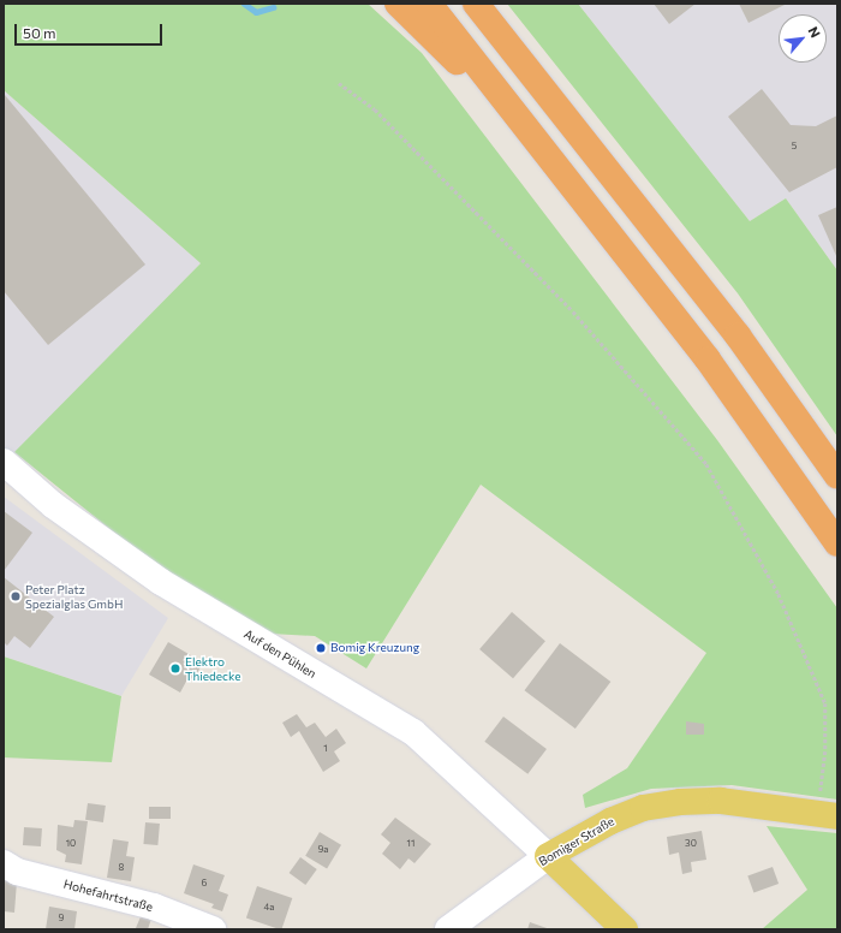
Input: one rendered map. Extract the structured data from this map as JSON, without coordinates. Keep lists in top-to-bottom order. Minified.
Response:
{"streets":{"main road":["Bomiger Straße"],"street":["Auf den Pühlen","Hohefahrtstraße"]},"crossings":[["Auf den Pühlen","Bomiger Straße"]],"places":["Peter Platz Spezialglas GmbH","Bomig Kreuzung","Elektro Thiedecke"],"house_numbers":["5","1","10","11","30","9a","8","6","4a","9"],"scale_bar":"50 m","north":"top right"}
